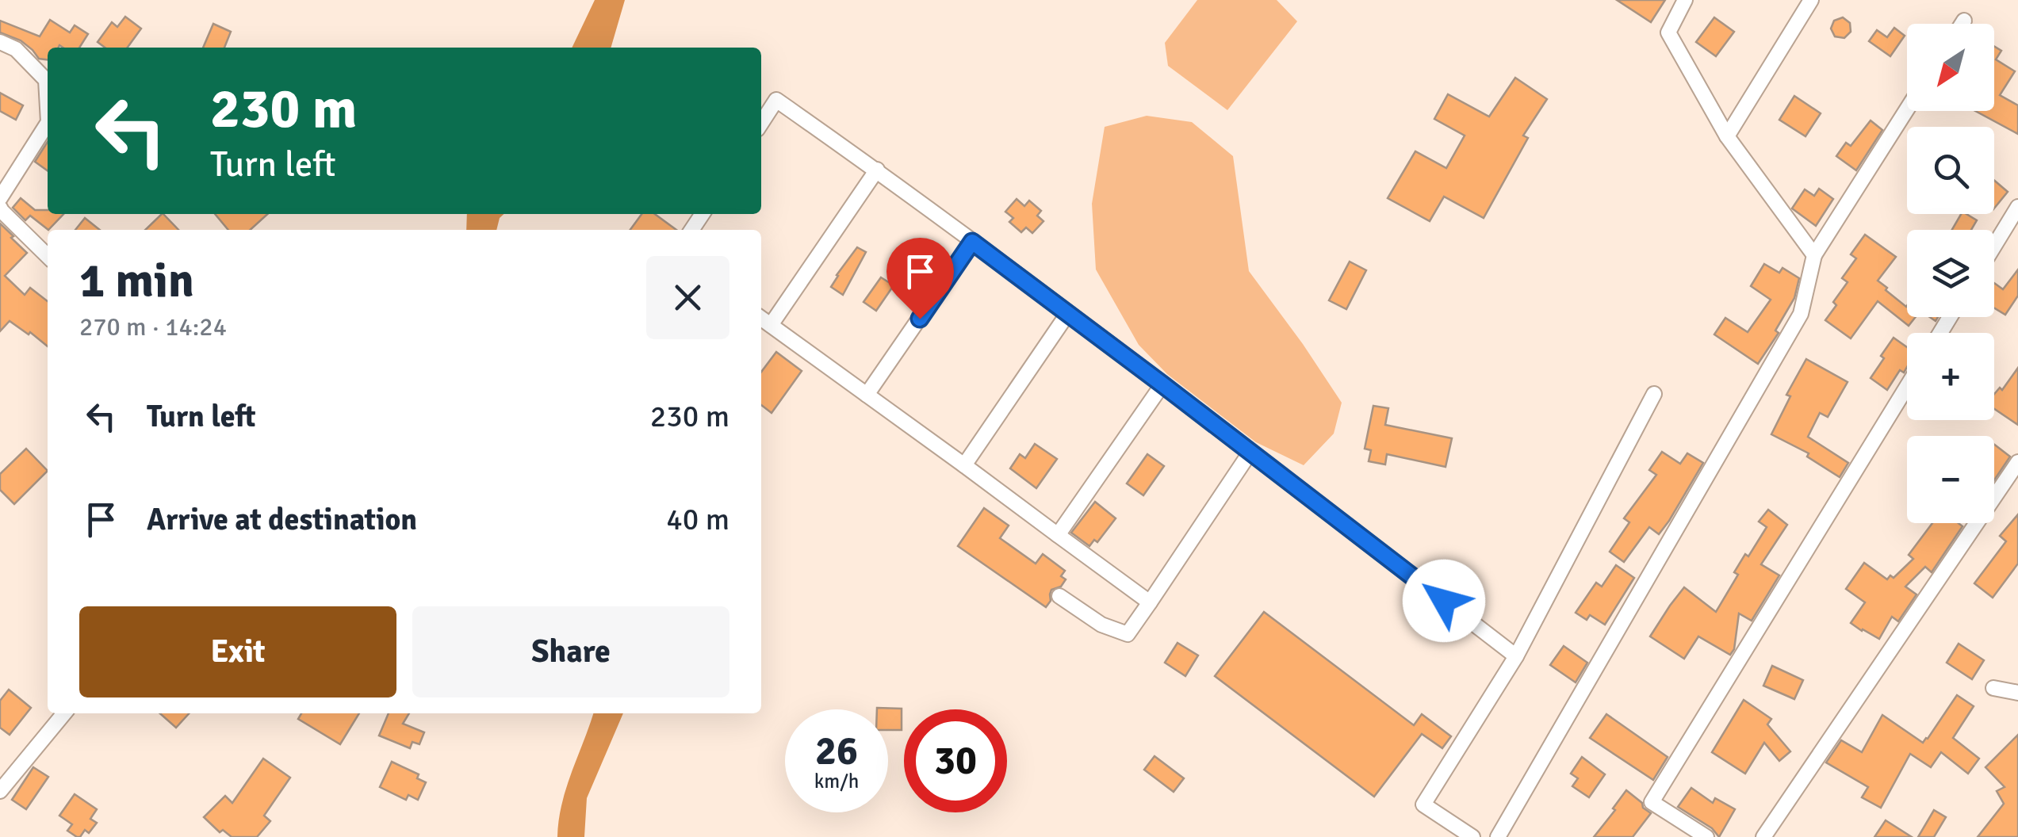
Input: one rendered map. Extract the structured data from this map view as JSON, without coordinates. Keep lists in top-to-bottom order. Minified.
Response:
{"north":"bottom left","page":{"map_buttons":["+","−"],"turn":["230 m","Turn left"],"heading":["1 min","270 m · 14:24"],"list":[{"name":"Turn left","value":"230 m"},{"name":"Arrive at destination","value":"40 m"}],"buttons":["Exit","Share"],"speed":"26 km/h","limit":"30"}}
